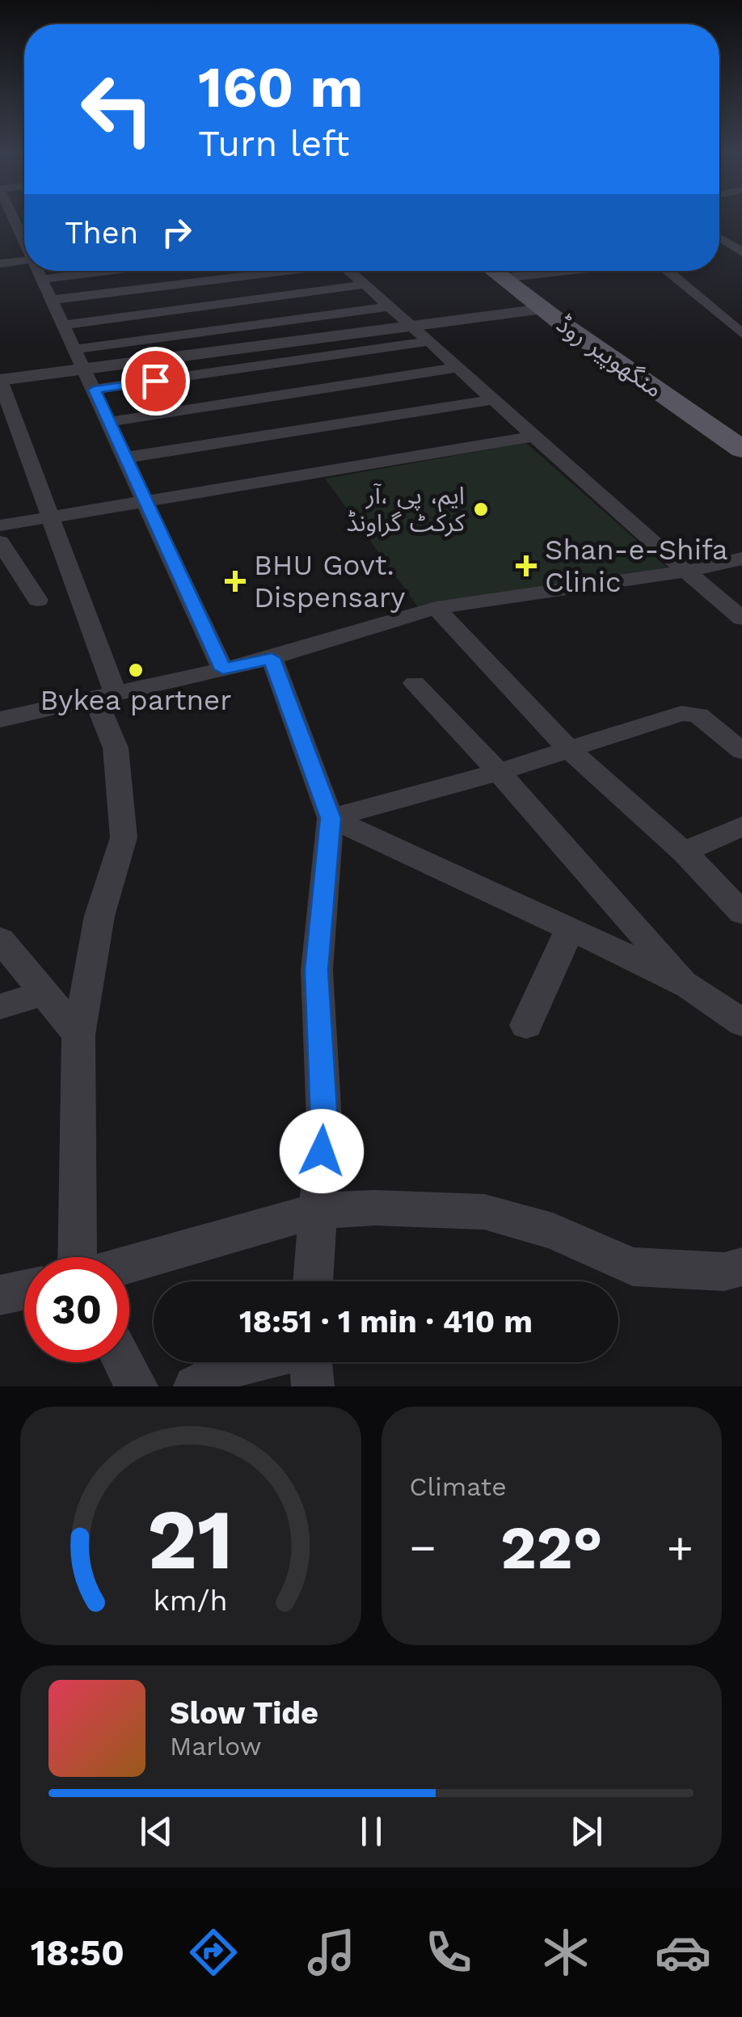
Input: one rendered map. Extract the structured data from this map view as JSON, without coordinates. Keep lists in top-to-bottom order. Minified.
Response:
{"streets":{"main road":["منگھوپیر روڈ"]},"places":{"other":["ایم، پی ،آر کرکٹ گراونڈ","Bykea partner"],"health":["Shan-e-Shifa Clinic","BHU Govt. Dispensary"]},"page":{"turn":["160 m","Turn left"],"then":"Then","limit":"30","trip":"18:51 · 1 min · 410 m","tile":"Climate","heat":["−","22°","+"],"song":["Slow Tide","Marlow"],"tabs":"18:50","gauge":["21","km/h"]}}
